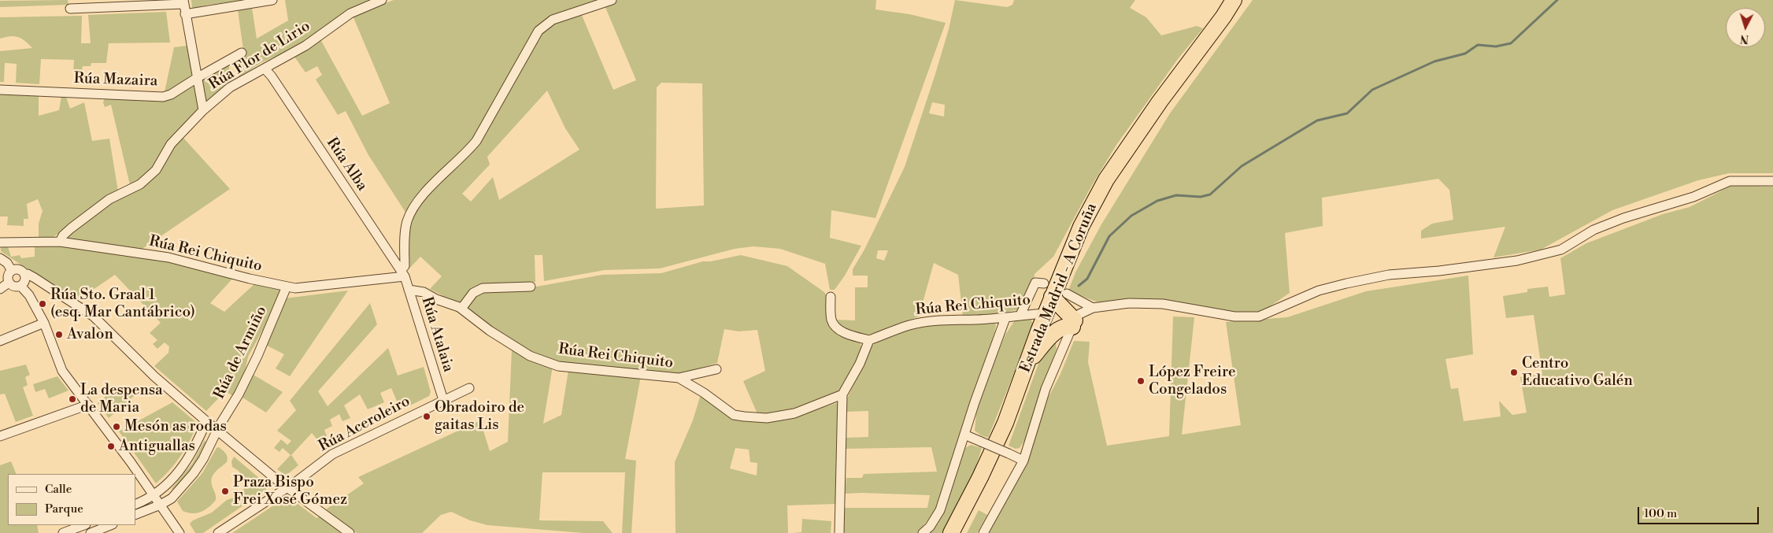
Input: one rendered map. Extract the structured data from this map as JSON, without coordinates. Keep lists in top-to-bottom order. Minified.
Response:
{"streets":{"highway":["Estrada Madrid - A Coruña"],"street":["Rúa Flor de Lirio","Rúa Mazaira","Rúa Alba","Rúa Rei Chiquito","Rúa Atalaia","Rúa de Armiño","Rúa Aceroleiro"]},"crossings":[["Rúa Flor de Lirio","Rúa Alba"],["Rúa Flor de Lirio","Rúa Rei Chiquito"],["Rúa Alba","Rúa Rei Chiquito"],["Rúa Alba","Rúa Atalaia"],["Rúa Rei Chiquito","Estrada Madrid - A Coruña"],["Rúa Rei Chiquito","Rúa Atalaia"],["Rúa Rei Chiquito","Rúa de Armiño"],["Rúa Atalaia","Rúa Aceroleiro"]],"places":["Rúa Sto. Graal 1 (esq. Mar Cantábrico)","Avalon","Centro Educativo Galén","López Freire Congelados","La despensa de Maria","Obradoiro de gaitas Lis","Mesón as rodas","Antiguallas","Praza Bispo Frei Xosé Gómez"],"legend":["Calle","Parque"],"scale_bar":"100 m","north":"bottom"}
